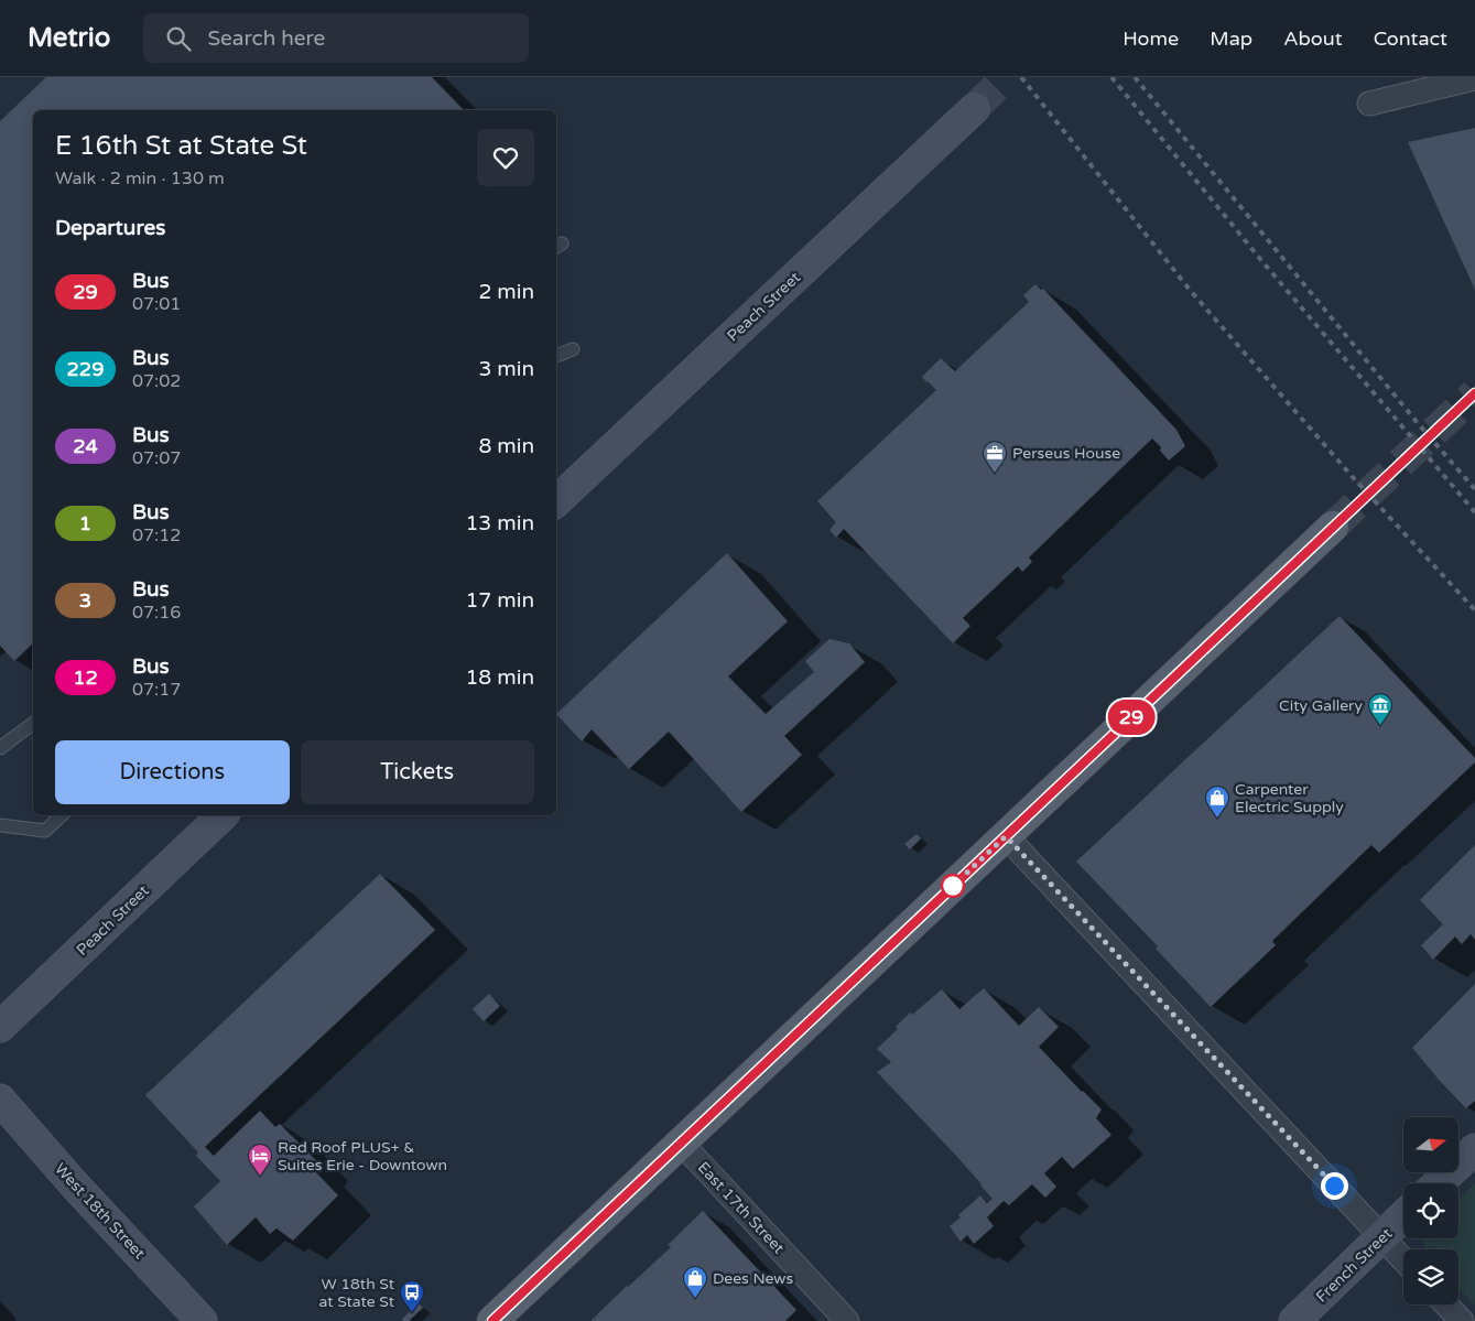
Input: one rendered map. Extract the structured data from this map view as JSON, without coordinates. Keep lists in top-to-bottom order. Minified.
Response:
{"streets":{"main road":["Peach Street","West 18th Street","French Street"],"street":["East 17th Street"]},"places":{"office":["Perseus House"],"museum":["City Gallery"],"shop":["Carpenter Electric Supply","Dees News"],"hotel":["Red Roof PLUS+ & Suites Erie - Downtown"],"bus stop":["W 18th St at State St"]},"lines":["bus line 29"],"north":"right","page":{"header":"Metrio","search":"Search here","nav":["Home","Map","About","Contact"],"on_map":"29","heading":[["E 16th St at State St","Walk · 2 min · 130 m"],"Departures"],"list":[{"mark":"29","name":"Bus","note":"07:01","value":"2 min"},{"mark":"229","name":"Bus","note":"07:02","value":"3 min"},{"mark":"24","name":"Bus","note":"07:07","value":"8 min"},{"mark":"1","name":"Bus","note":"07:12","value":"13 min"},{"mark":"3","name":"Bus","note":"07:16","value":"17 min"},{"mark":"12","name":"Bus","note":"07:17","value":"18 min"}],"buttons":["Directions","Tickets"]}}
